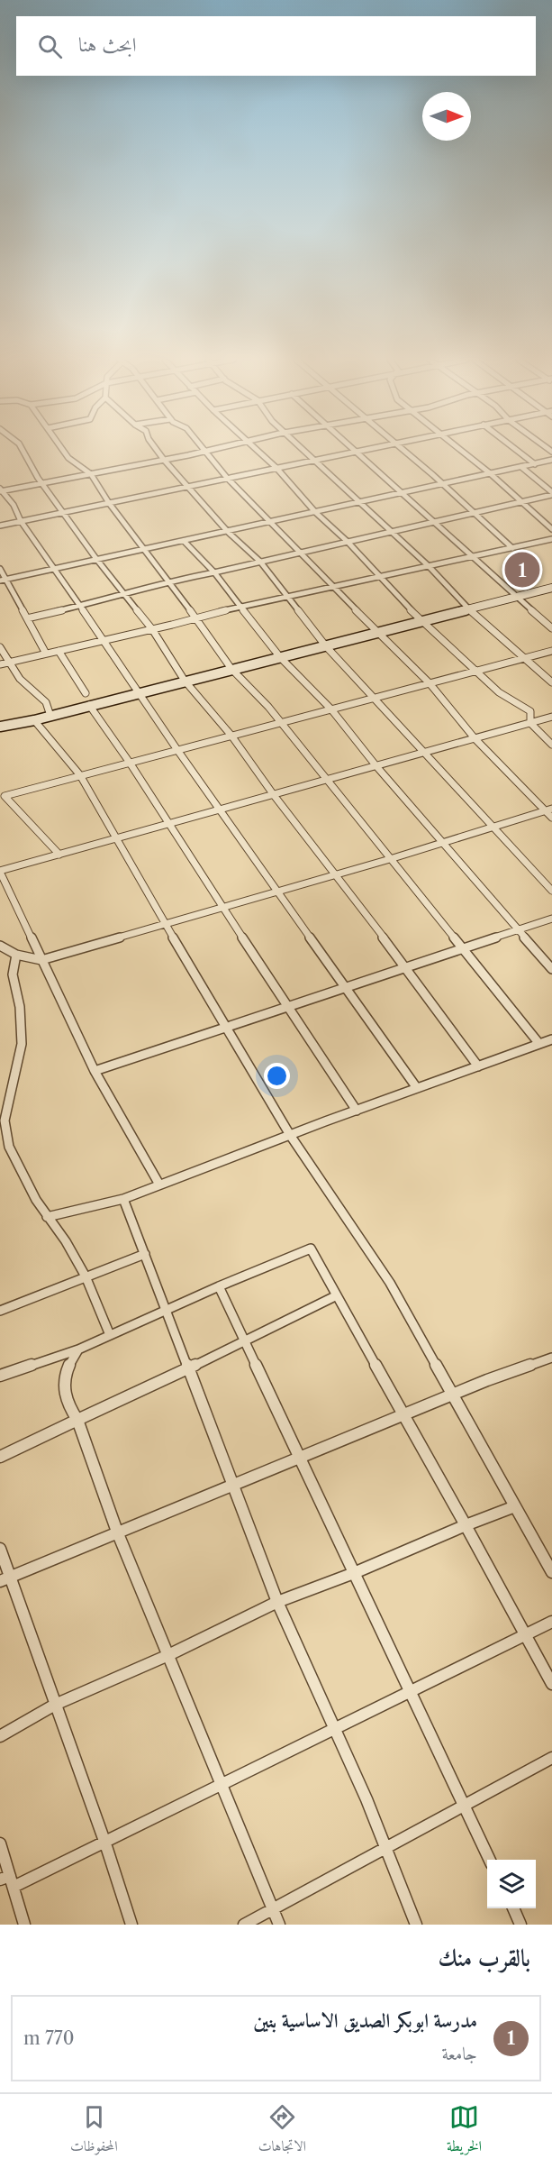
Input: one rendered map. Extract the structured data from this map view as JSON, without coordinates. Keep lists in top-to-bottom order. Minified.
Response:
{"north":"right","page":{"search":"ابحث هنا","pins":"1","heading":"بالقرب منك","list":[{"mark":"1","name":"مدرسة ابوبكر الصديق الاساسية بنين","note":"جامعة","value":"770 m"}],"nav":["الخريطة","الاتجاهات","المحفوظات"]}}
